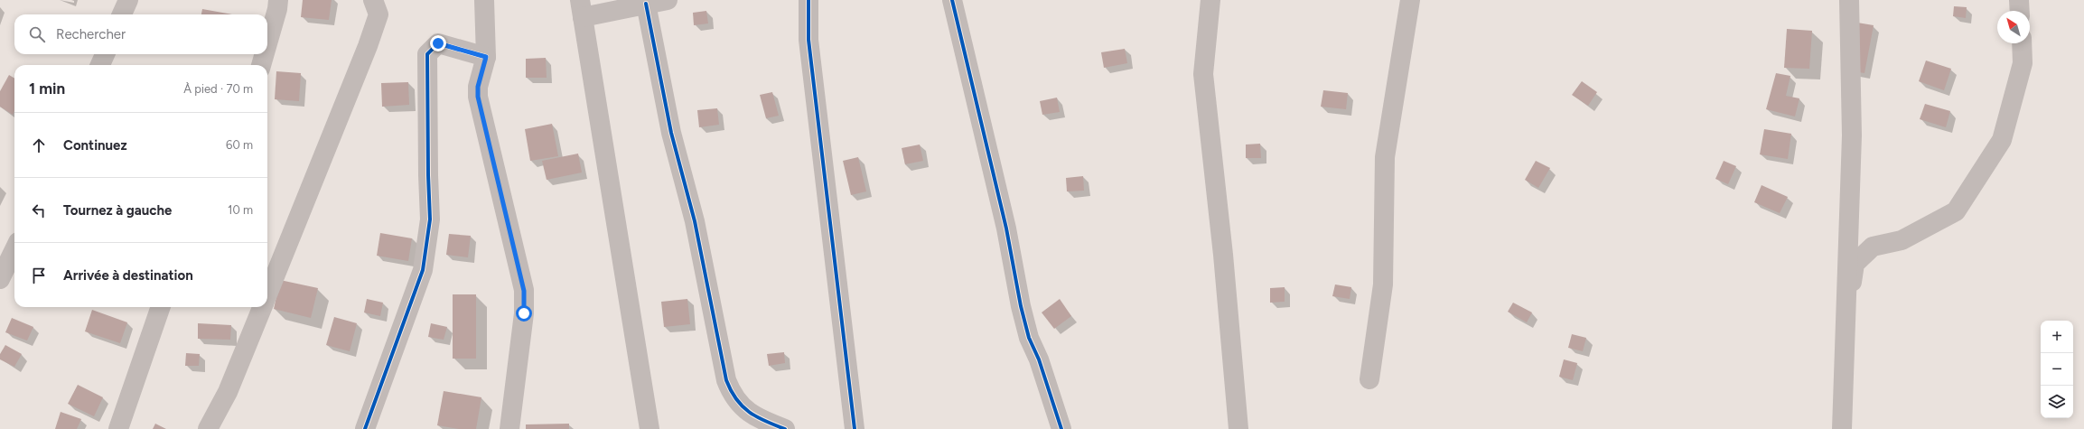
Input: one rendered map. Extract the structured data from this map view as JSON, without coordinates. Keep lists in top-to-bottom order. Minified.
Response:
{"north":"top left","page":{"search":"Rechercher","heading":["1 min","À pied · 70 m"],"list":[["Continuez","60 m"],["Tournez à gauche","10 m"],"Arrivée à destination"],"map_buttons":["+","−"]}}
